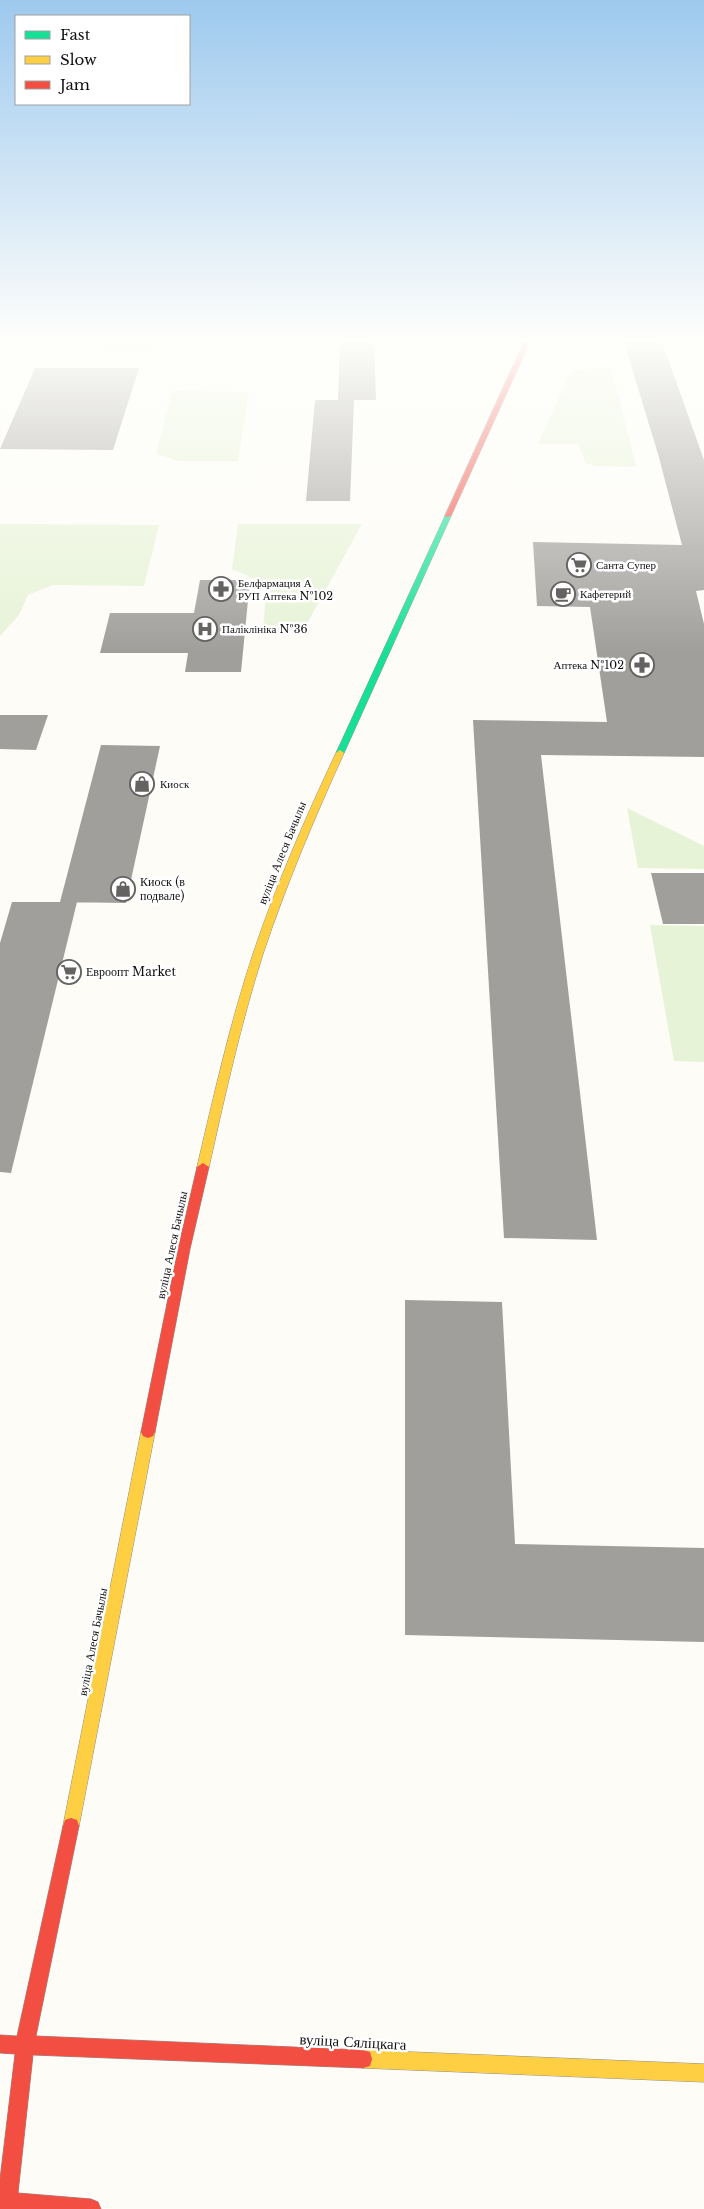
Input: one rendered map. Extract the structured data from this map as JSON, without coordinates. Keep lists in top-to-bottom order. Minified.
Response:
{"streets":{"street":["вуліца Алеся Бачылы","вуліца Сяліцкага"]},"crossings":[["вуліца Алеся Бачылы","вуліца Сяліцкага"]],"places":{"supermarket":["Санта Супер","Евроопт Market"],"pharmacy":["Белфармация А РУП Аптека №102","Аптека №102"],"cafe":["Кафетерий"],"hospital":["Паліклініка №36"],"shop":["Киоск","Киоск (в подвале)"]},"legend":["Fast","Slow","Jam"]}
